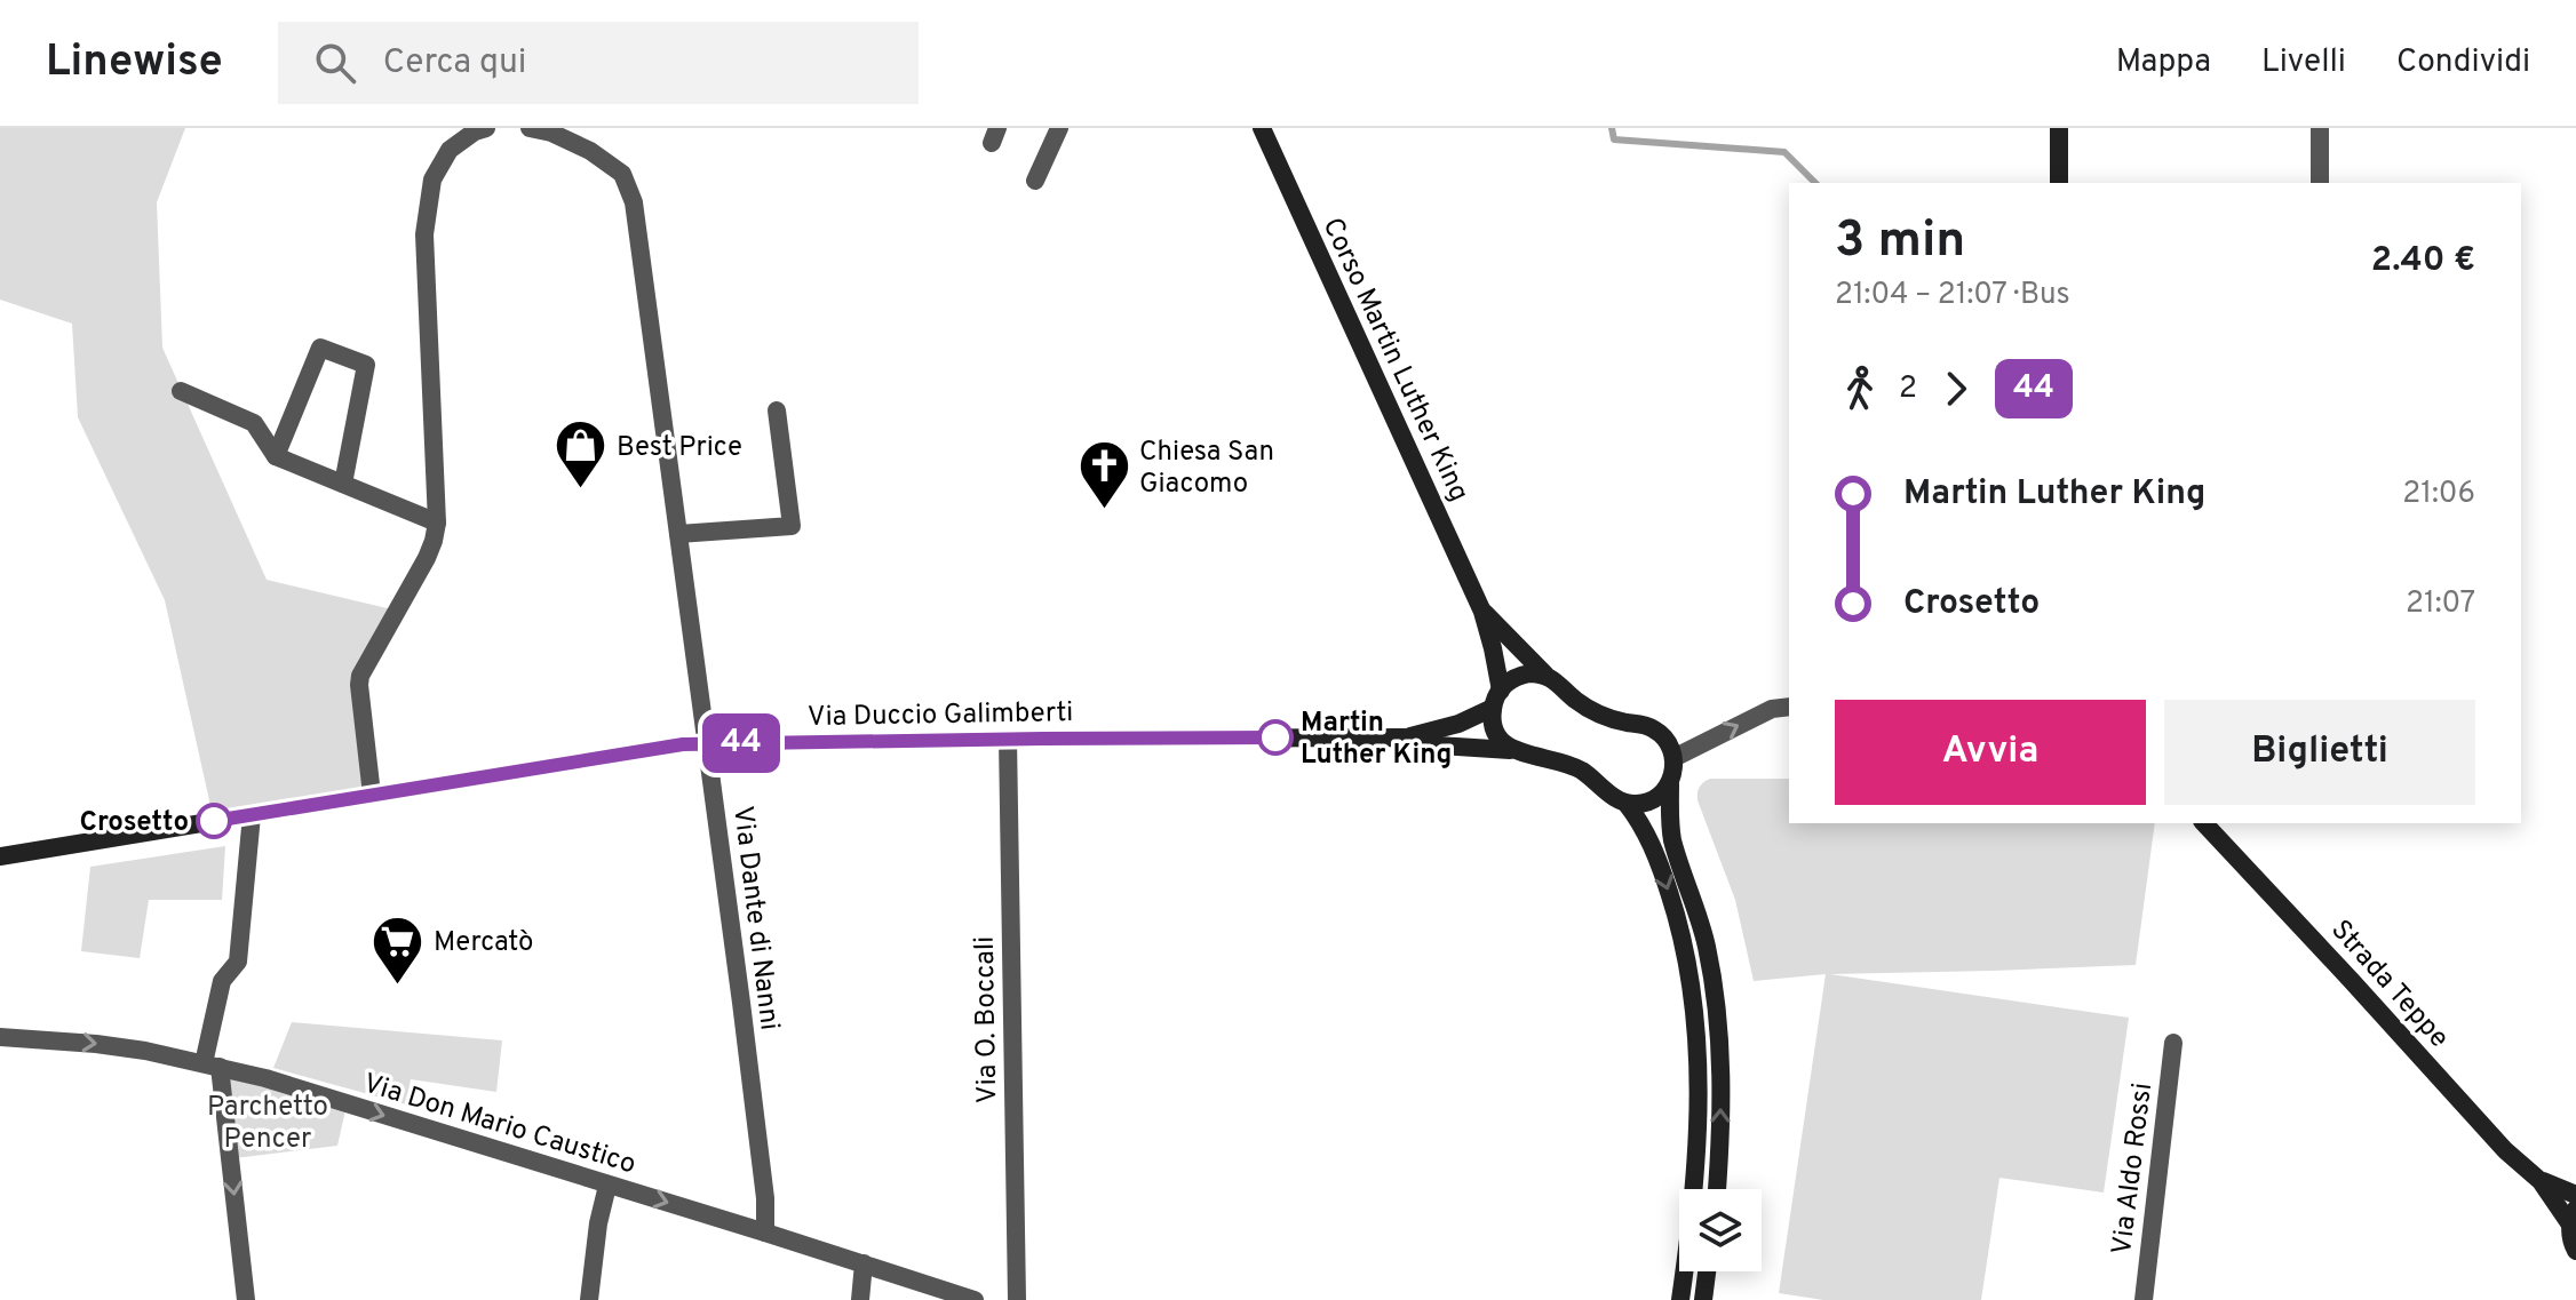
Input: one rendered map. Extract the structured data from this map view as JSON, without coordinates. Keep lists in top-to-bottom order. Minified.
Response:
{"streets":{"street":["Corso Martin Luther King","Via Duccio Galimberti","Via Dante di Nanni","Strada Teppe","Via O. Boccali","Via Don Mario Caustico","Via Aldo Rossi"]},"crossings":[["Corso Martin Luther King","Via Duccio Galimberti"],["Via Duccio Galimberti","Via Dante di Nanni"],["Via Duccio Galimberti","Via O. Boccali"],["Via Dante di Nanni","Via Don Mario Caustico"]],"one_way":["Via Don Mario Caustico"],"parks":["Parchetto Pencer"],"places":{"shop":["Best Price"],"church":["Chiesa San Giacomo"],"other":["Martin Luther King","Crosetto"],"supermarket":["Mercatò"]},"lines":["bus line 44"],"page":{"header":"Linewise","search":"Cerca qui","nav":["Mappa","Livelli","Condividi"],"on_map":"44","heading":["3 min","21:04 – 21:07 · Bus","2.40 €"],"legs":["2","44"],"list":[{"name":"Martin Luther King","value":"21:06"},{"name":"Crosetto","value":"21:07"}],"buttons":["Avvia","Biglietti"]}}
